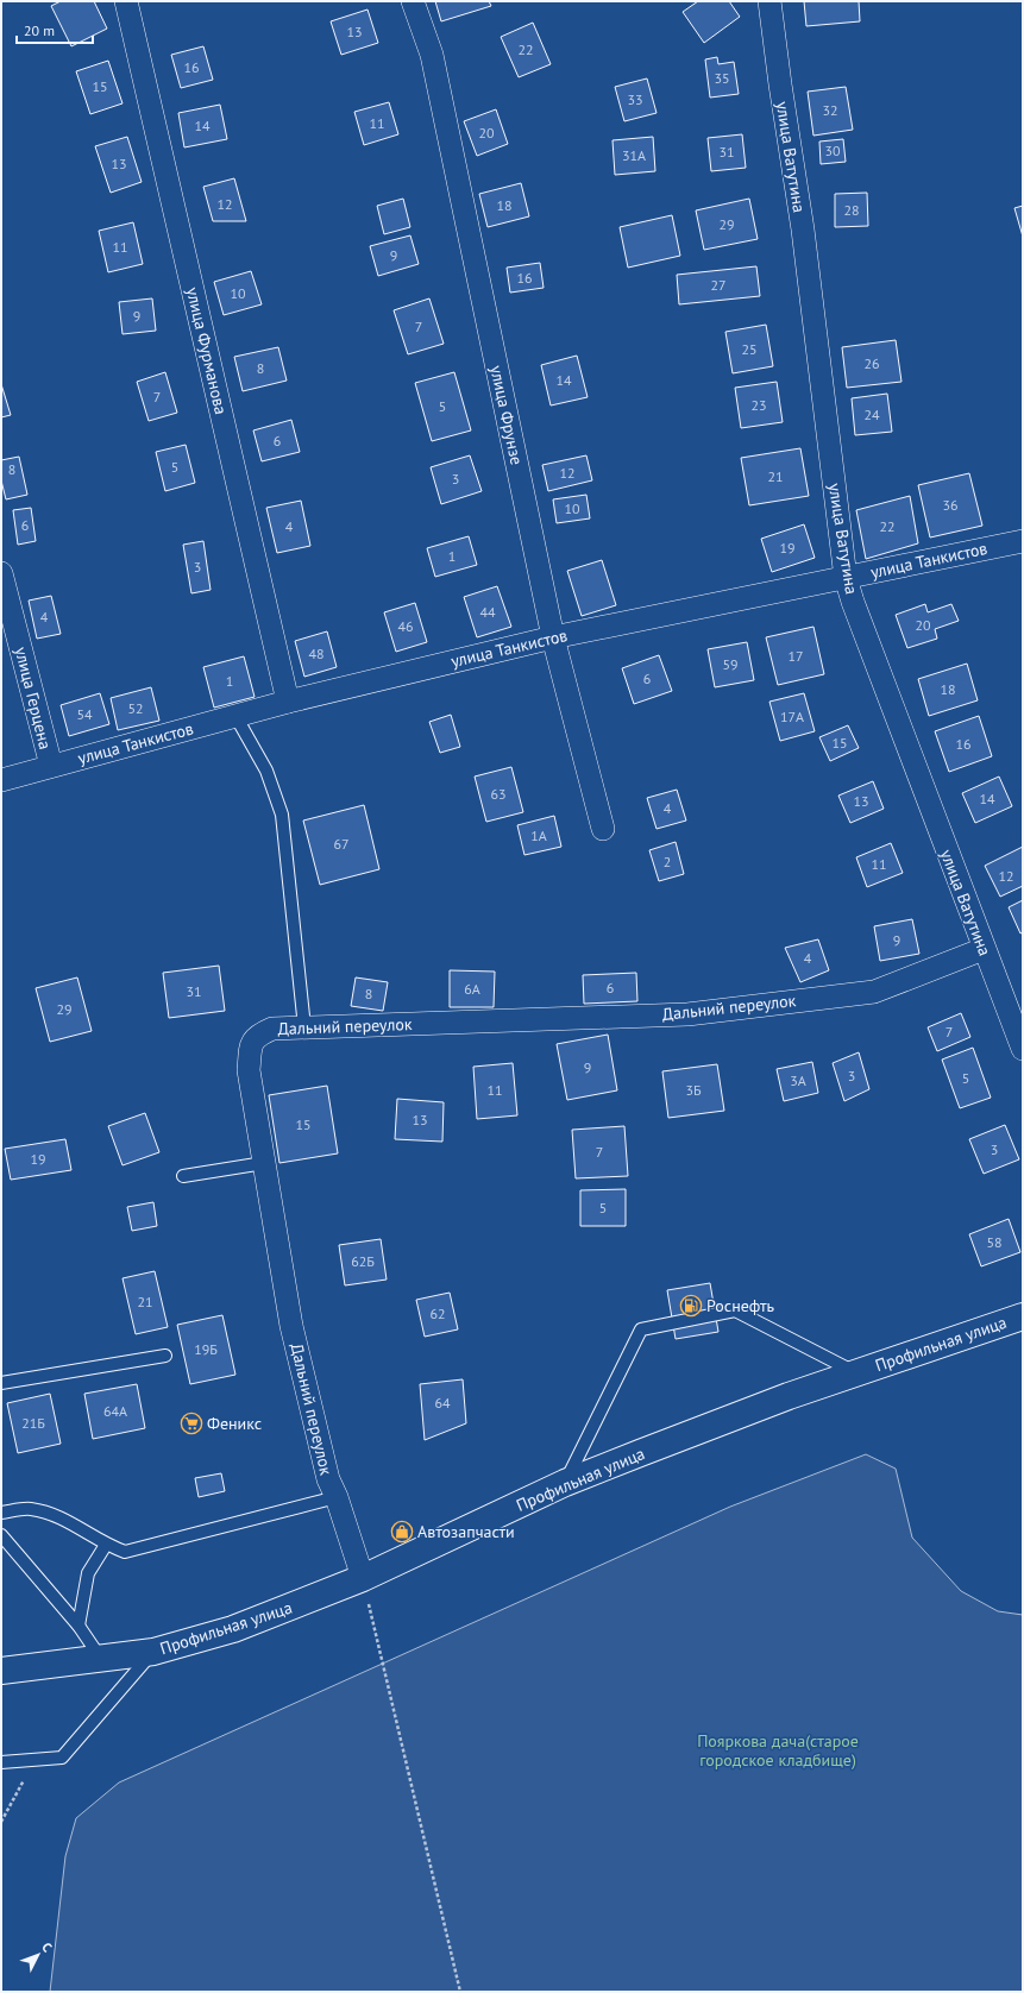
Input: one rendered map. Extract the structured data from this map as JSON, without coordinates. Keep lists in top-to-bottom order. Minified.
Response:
{"streets":{"main road":["Профильная улица"],"street":["улица Ватутина","улица Фурманова","улица Фрунзе","улица Танкистов","улица Герцена","Дальний переулок"]},"crossings":[["улица Ватутина","улица Танкистов"],["улица Ватутина","Дальний переулок"],["улица Фурманова","улица Танкистов"],["улица Фрунзе","улица Танкистов"],["улица Танкистов","улица Герцена"],["Дальний переулок","Профильная улица"]],"parks":["Пояркова дача(старое городское кладбище)"],"places":{"fuel station":["Роснефть"],"supermarket":["Феникс"],"shop":["Автозапчасти"]},"house_numbers":["13","22","16","35","15","33","32","11","14","20","30","31","31А","13","12","18","28","29","11","9","16","27","10","9","7","25","26","8","14","7","23","5","24","6","5","8","12","21","3","36","10","6","4","22","19","1","3","44","4","20","46","48","17","59","6","1","18","52","54","17А","15","16","63","14","13","4","1А","67","2","11","12","9","4","6","6А","31","8","29","7","9","3","5","3А","11","3Б","13","15","3","7","19","5","58","62Б","21","62","19Б","64","64А","21Б"],"scale_bar":"20 m","north":"top right"}
